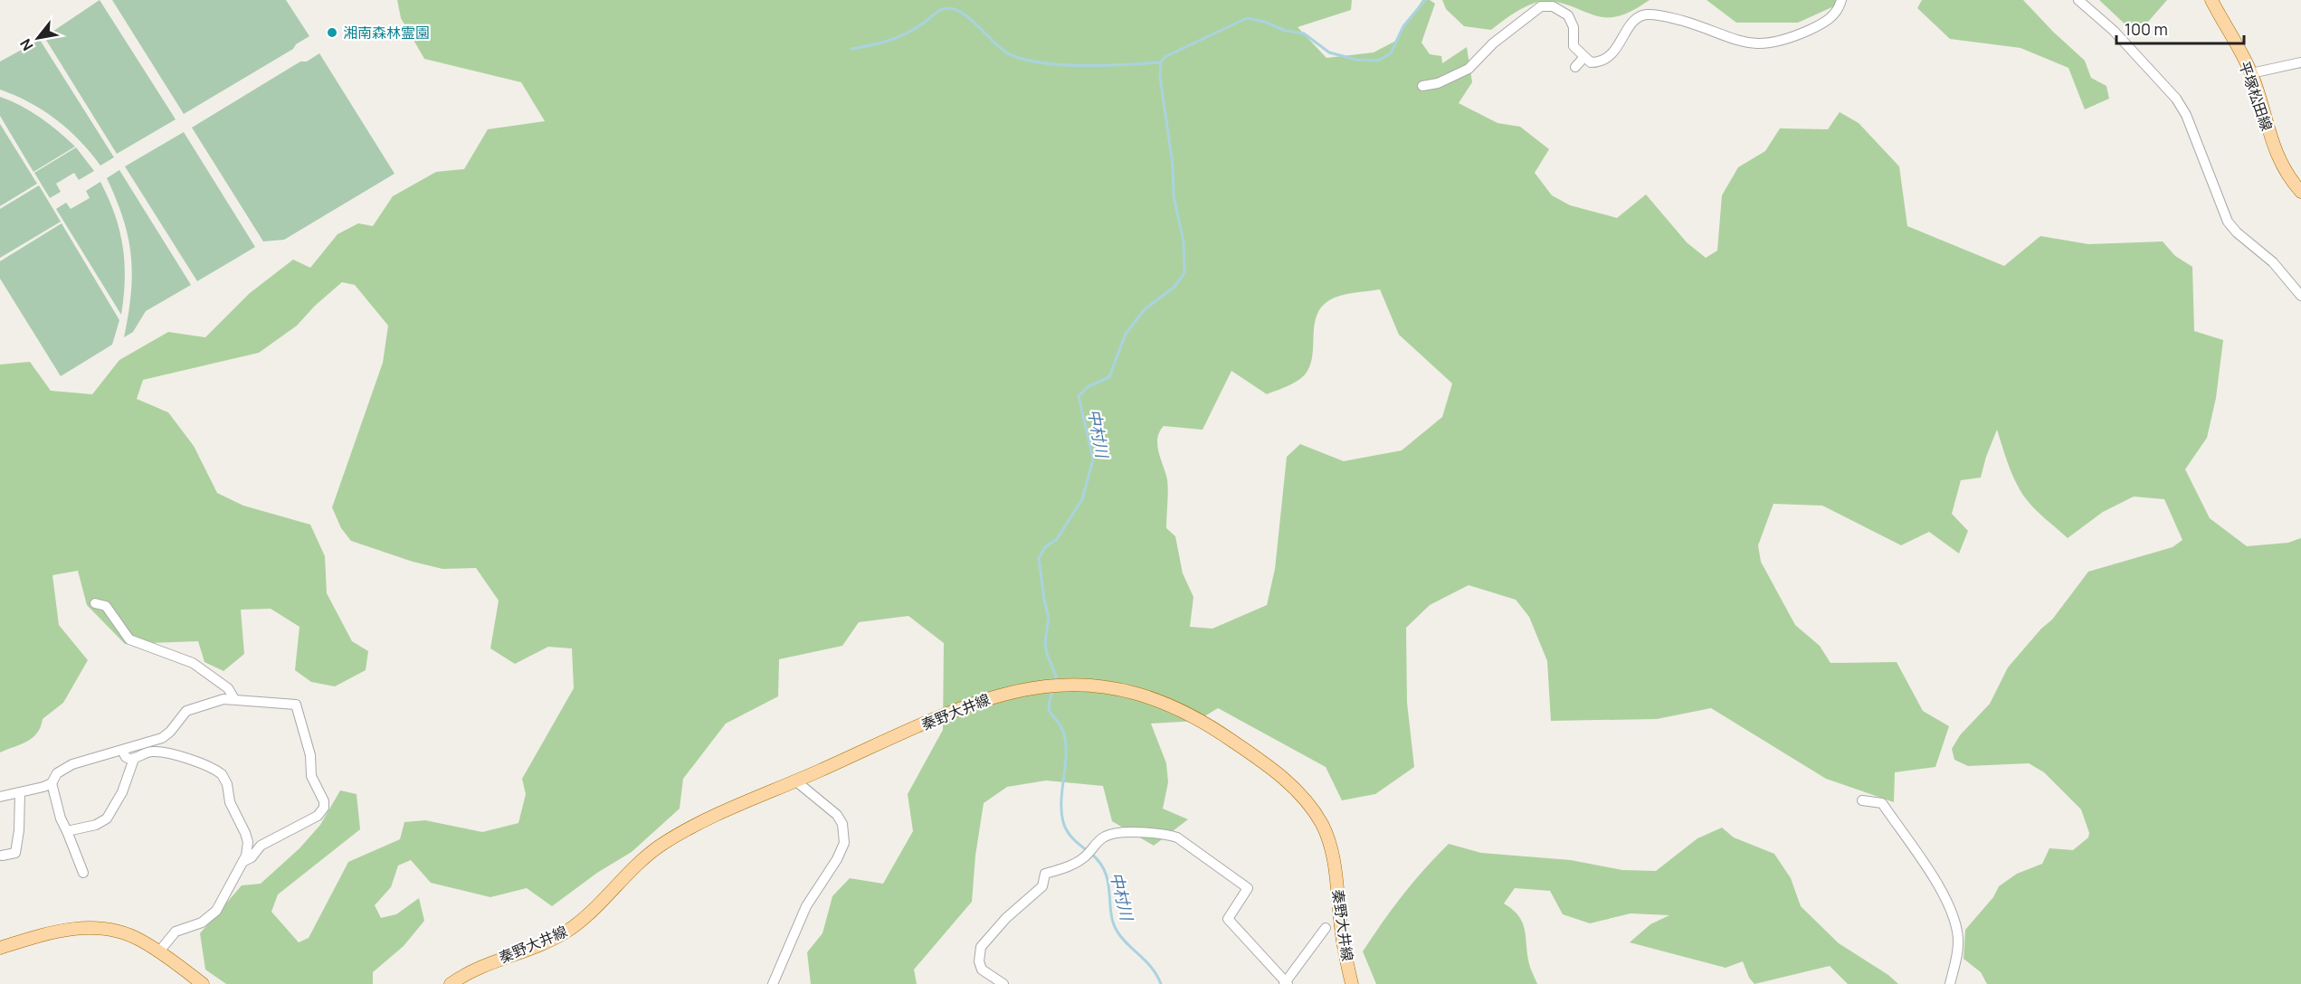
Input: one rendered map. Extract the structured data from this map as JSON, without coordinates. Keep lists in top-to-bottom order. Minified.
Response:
{"streets":{"main road":["平塚松田線","秦野大井線"]},"water":["中村川"],"places":["湘南森林霊園"],"scale_bar":"100 m","north":"bottom left"}
